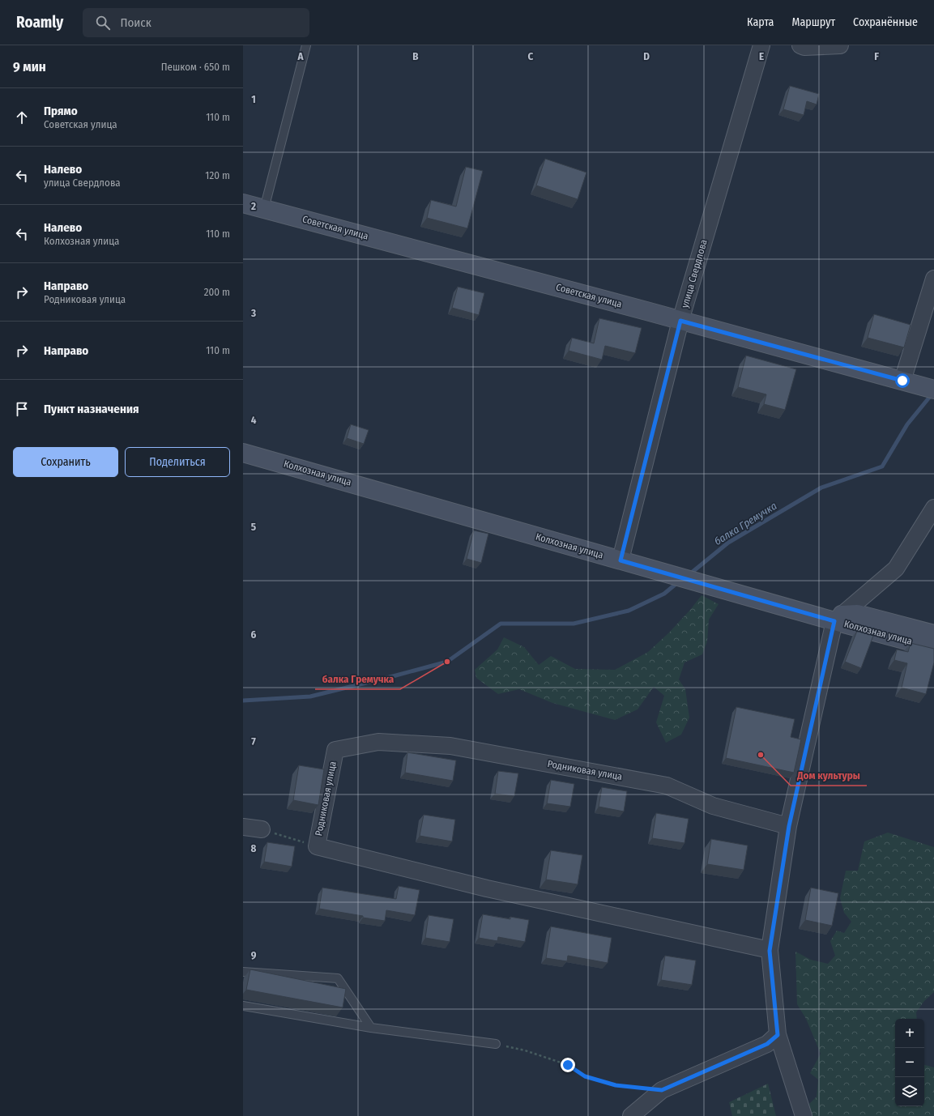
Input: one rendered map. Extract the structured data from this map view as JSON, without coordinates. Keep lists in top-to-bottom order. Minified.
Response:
{"streets":{"street":["Советская улица","улица Свердлова","Колхозная улица","Родниковая улица"]},"crossings":[["Советская улица","улица Свердлова"],["улица Свердлова","Колхозная улица"]],"water":["балка Гремучка"],"places":["балка Гремучка","Дом культуры"],"page":{"header":"Roamly","search":"Поиск","nav":["Карта","Маршрут","Сохранённые"],"heading":["9 мин","Пешком · 650 m"],"list":[["Прямо","Советская улица","110 m"],["Налево","улица Свердлова","120 m"],["Налево","Колхозная улица","110 m"],["Направо","Родниковая улица","200 m"],["Направо","110 m"],"Пункт назначения"],"buttons":["Сохранить","Поделиться"],"map_buttons":["+","−"]},"grid":{"columns":["A","B","C","D","E","F"],"rows":["1","2","3","4","5","6","7","8","9"]}}
